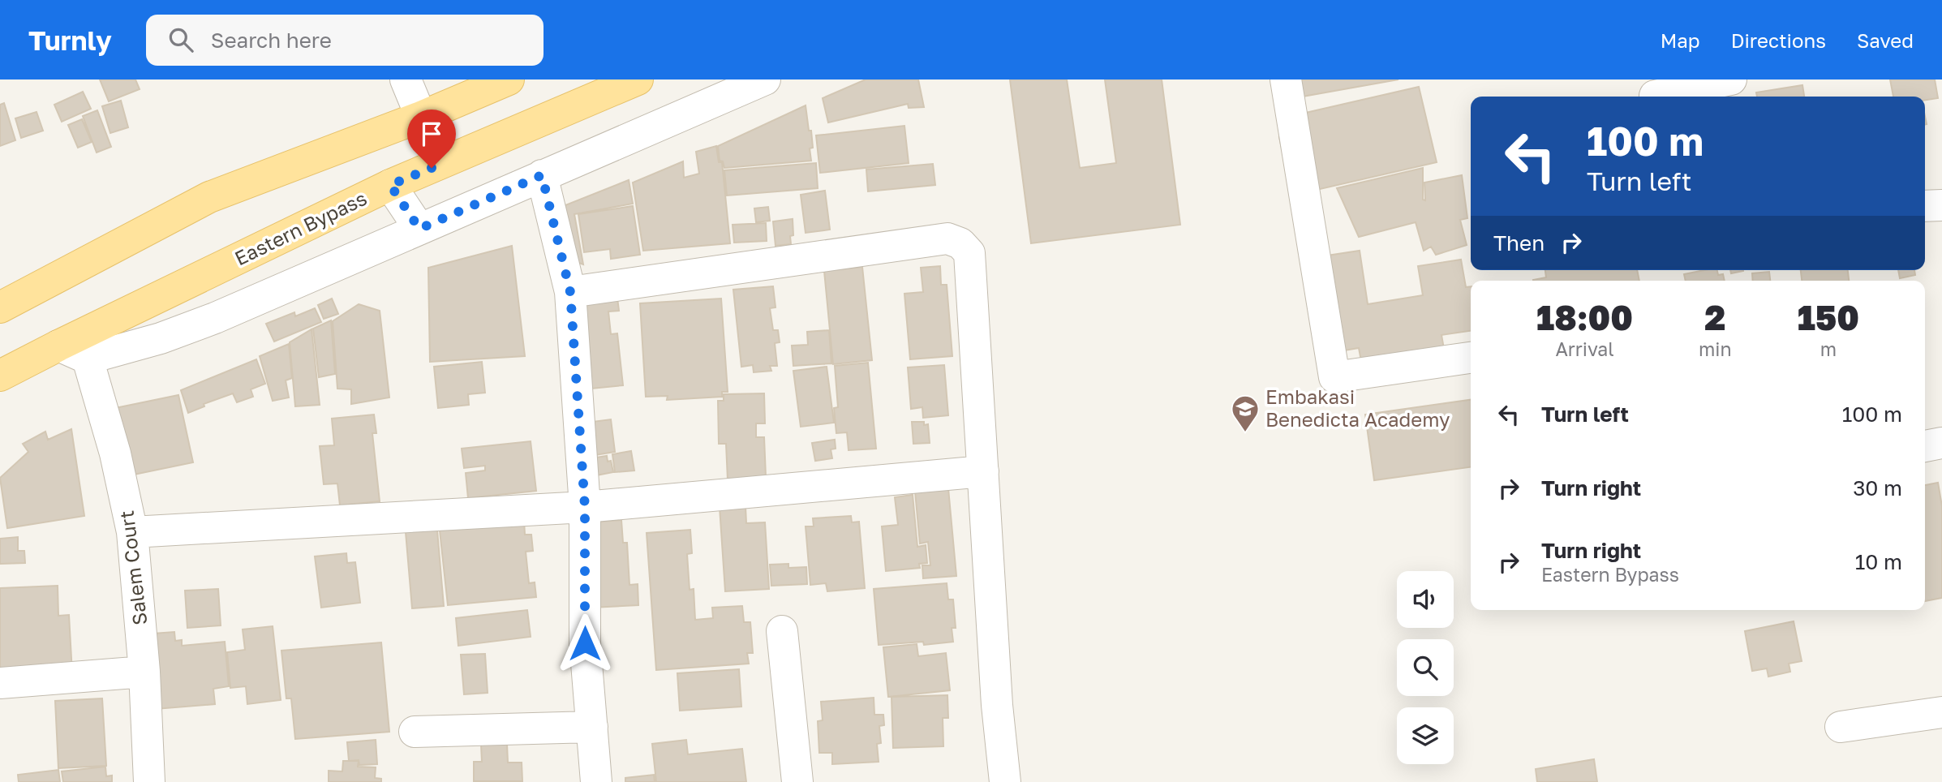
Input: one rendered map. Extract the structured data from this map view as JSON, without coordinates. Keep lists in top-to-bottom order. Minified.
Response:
{"streets":{"main road":["Eastern Bypass"],"street":["Salem Court"]},"places":{"school or university":["Embakasi Benedicta Academy"]},"page":{"header":"Turnly","search":"Search here","nav":["Map","Directions","Saved"],"turn":["100 m","Turn left"],"then":"Then","eta":["18:00","Arrival","2","min","150","m"],"list":[{"name":"Turn left","value":"100 m"},{"name":"Turn right","value":"30 m"},{"name":"Turn right","note":"Eastern Bypass","value":"10 m"}]}}
